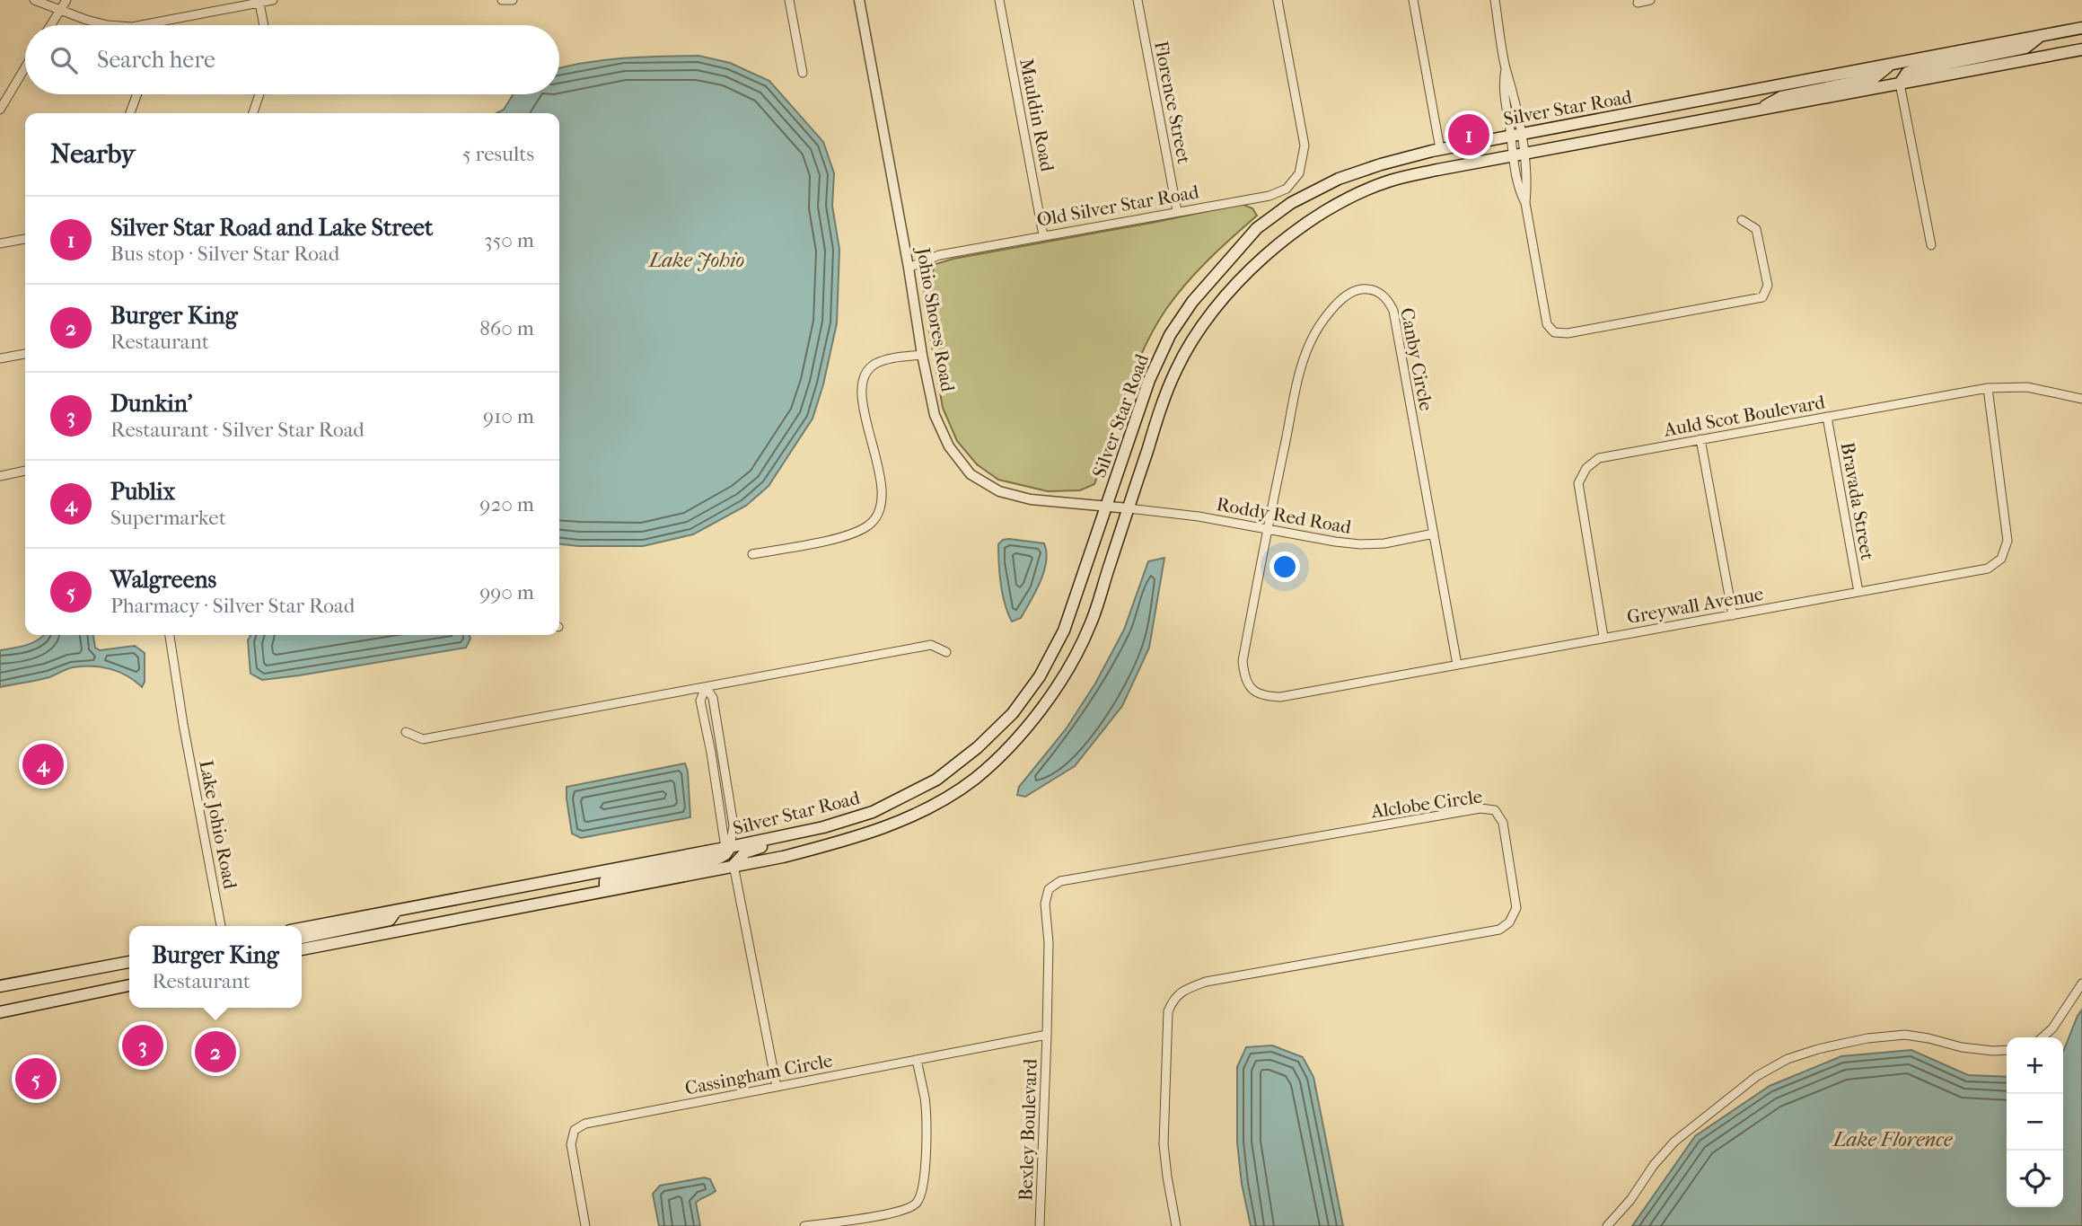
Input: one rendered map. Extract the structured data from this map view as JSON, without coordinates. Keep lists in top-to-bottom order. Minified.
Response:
{"streets":{"main road":["Silver Star Road"],"street":["Florence Street","Mauldin Road","Old Silver Star Road","Johio Shores Road","Canby Circle","Auld Scot Boulevard","Bravada Street","Roddy Red Road","Greywall Avenue","Alclobe Circle","Lake Johio Road","Cassingham Circle","Bexley Boulevard"]},"crossings":[["Florence Street","Old Silver Star Road"],["Silver Star Road","Johio Shores Road"],["Silver Star Road","Roddy Red Road"],["Mauldin Road","Old Silver Star Road"],["Old Silver Star Road","Johio Shores Road"],["Johio Shores Road","Roddy Red Road"],["Canby Circle","Roddy Red Road"],["Canby Circle","Greywall Avenue"],["Auld Scot Boulevard","Bravada Street"],["Auld Scot Boulevard","Greywall Avenue"],["Bravada Street","Greywall Avenue"],["Alclobe Circle","Cassingham Circle"],["Alclobe Circle","Bexley Boulevard"],["Cassingham Circle","Bexley Boulevard"]],"water":["Lake Johio","Lake Florence"],"page":{"search":"Search here","pins":["1","4","3","2","5"],"heading":["Nearby","5 results"],"list":[{"mark":"1","name":"Silver Star Road and Lake Street","note":"Bus stop · Silver Star Road","value":"350 m"},{"mark":"2","name":"Burger King","note":"Restaurant","value":"860 m"},{"mark":"3","name":"Dunkin'","note":"Restaurant · Silver Star Road","value":"910 m"},{"mark":"4","name":"Publix","note":"Supermarket","value":"920 m"},{"mark":"5","name":"Walgreens","note":"Pharmacy · Silver Star Road","value":"990 m"}],"popup":["Burger King","Restaurant"],"map_buttons":["+","−"]}}
